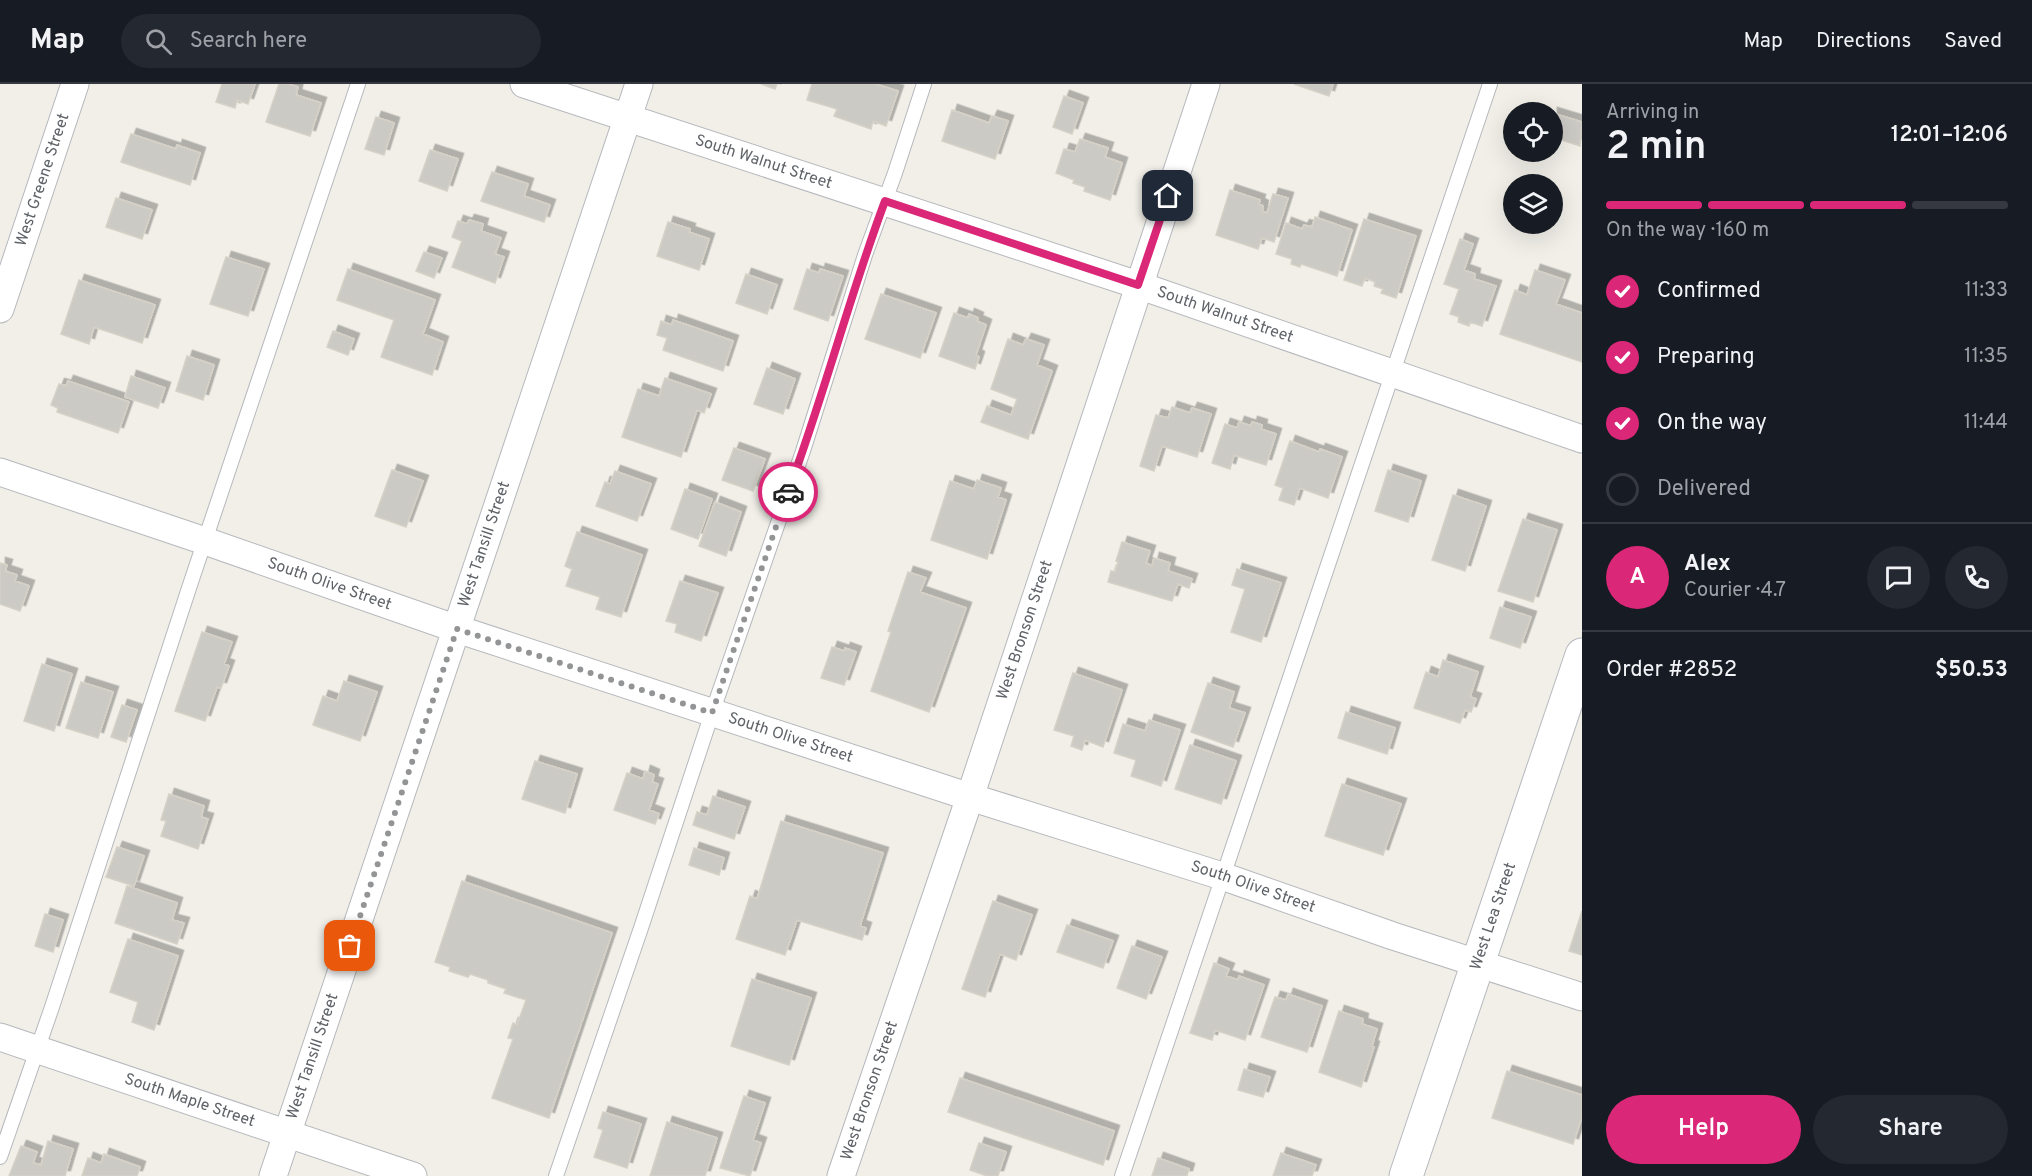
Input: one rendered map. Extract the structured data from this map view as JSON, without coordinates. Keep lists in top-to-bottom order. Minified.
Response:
{"streets":{"main road":["West Lea Street"],"street":["South Walnut Street","West Greene Street","West Tansill Street","South Olive Street","West Bronson Street","South Maple Street"]},"crossings":[["South Walnut Street","West Tansill Street"],["South Walnut Street","West Bronson Street"],["West Tansill Street","South Olive Street"],["West Tansill Street","South Maple Street"],["South Olive Street","West Bronson Street"],["South Olive Street","West Lea Street"]],"page":{"header":"Map","search":"Search here","nav":["Map","Directions","Saved"],"heading":["2 min","Arriving in","12:01–12:06"],"panel":["Alex","Courier · 4.7","Order #2852","$50.53"],"bar":"On the way · 160 m","list":[["Confirmed","11:33"],["Preparing","11:35"],["On the way","11:44"],"Delivered"],"round":"A","buttons":["Help","Share"]}}
